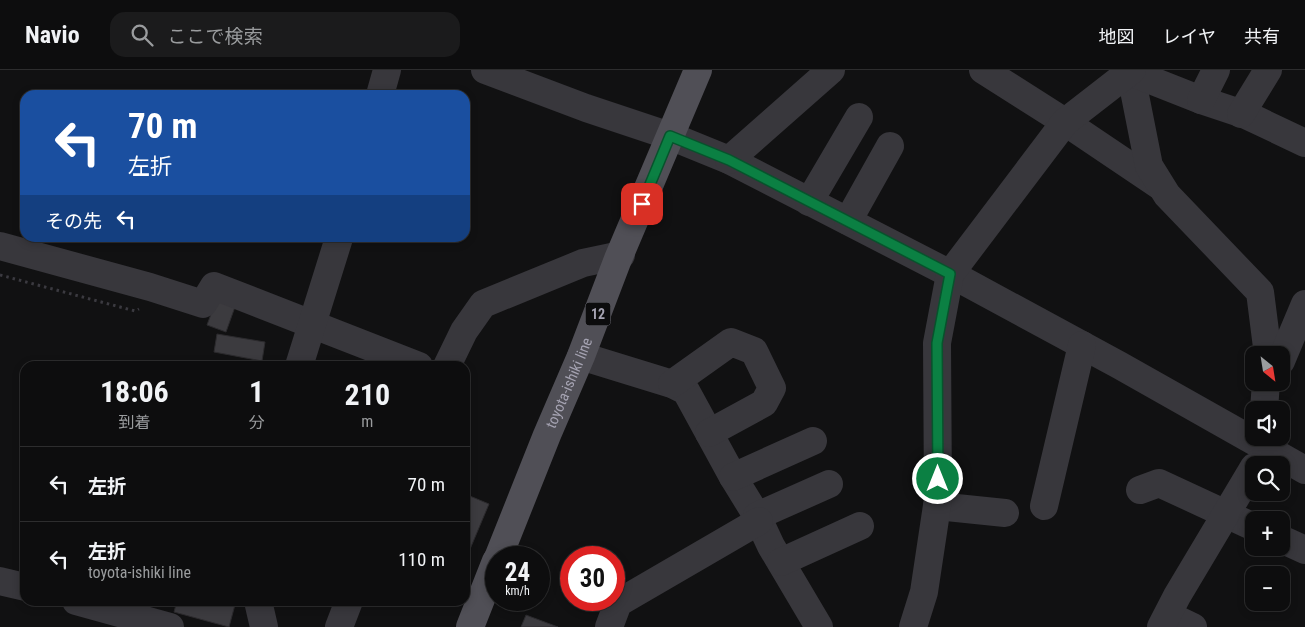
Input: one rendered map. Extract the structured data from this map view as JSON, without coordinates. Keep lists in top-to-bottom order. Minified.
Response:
{"streets":{"main road":["12","toyota-ishiki line"]},"north":"bottom right","page":{"header":"Navio","search":"ここで検索","nav":["地図","レイヤ","共有"],"turn":["70 m","左折"],"then":"その先","map_buttons":["+","−"],"eta":["18:06","到着","1","分","210","m"],"list":[{"name":"左折","value":"70 m"},{"name":"左折","note":"toyota-ishiki line","value":"110 m"}],"speed":"24 km/h","limit":"30"}}
